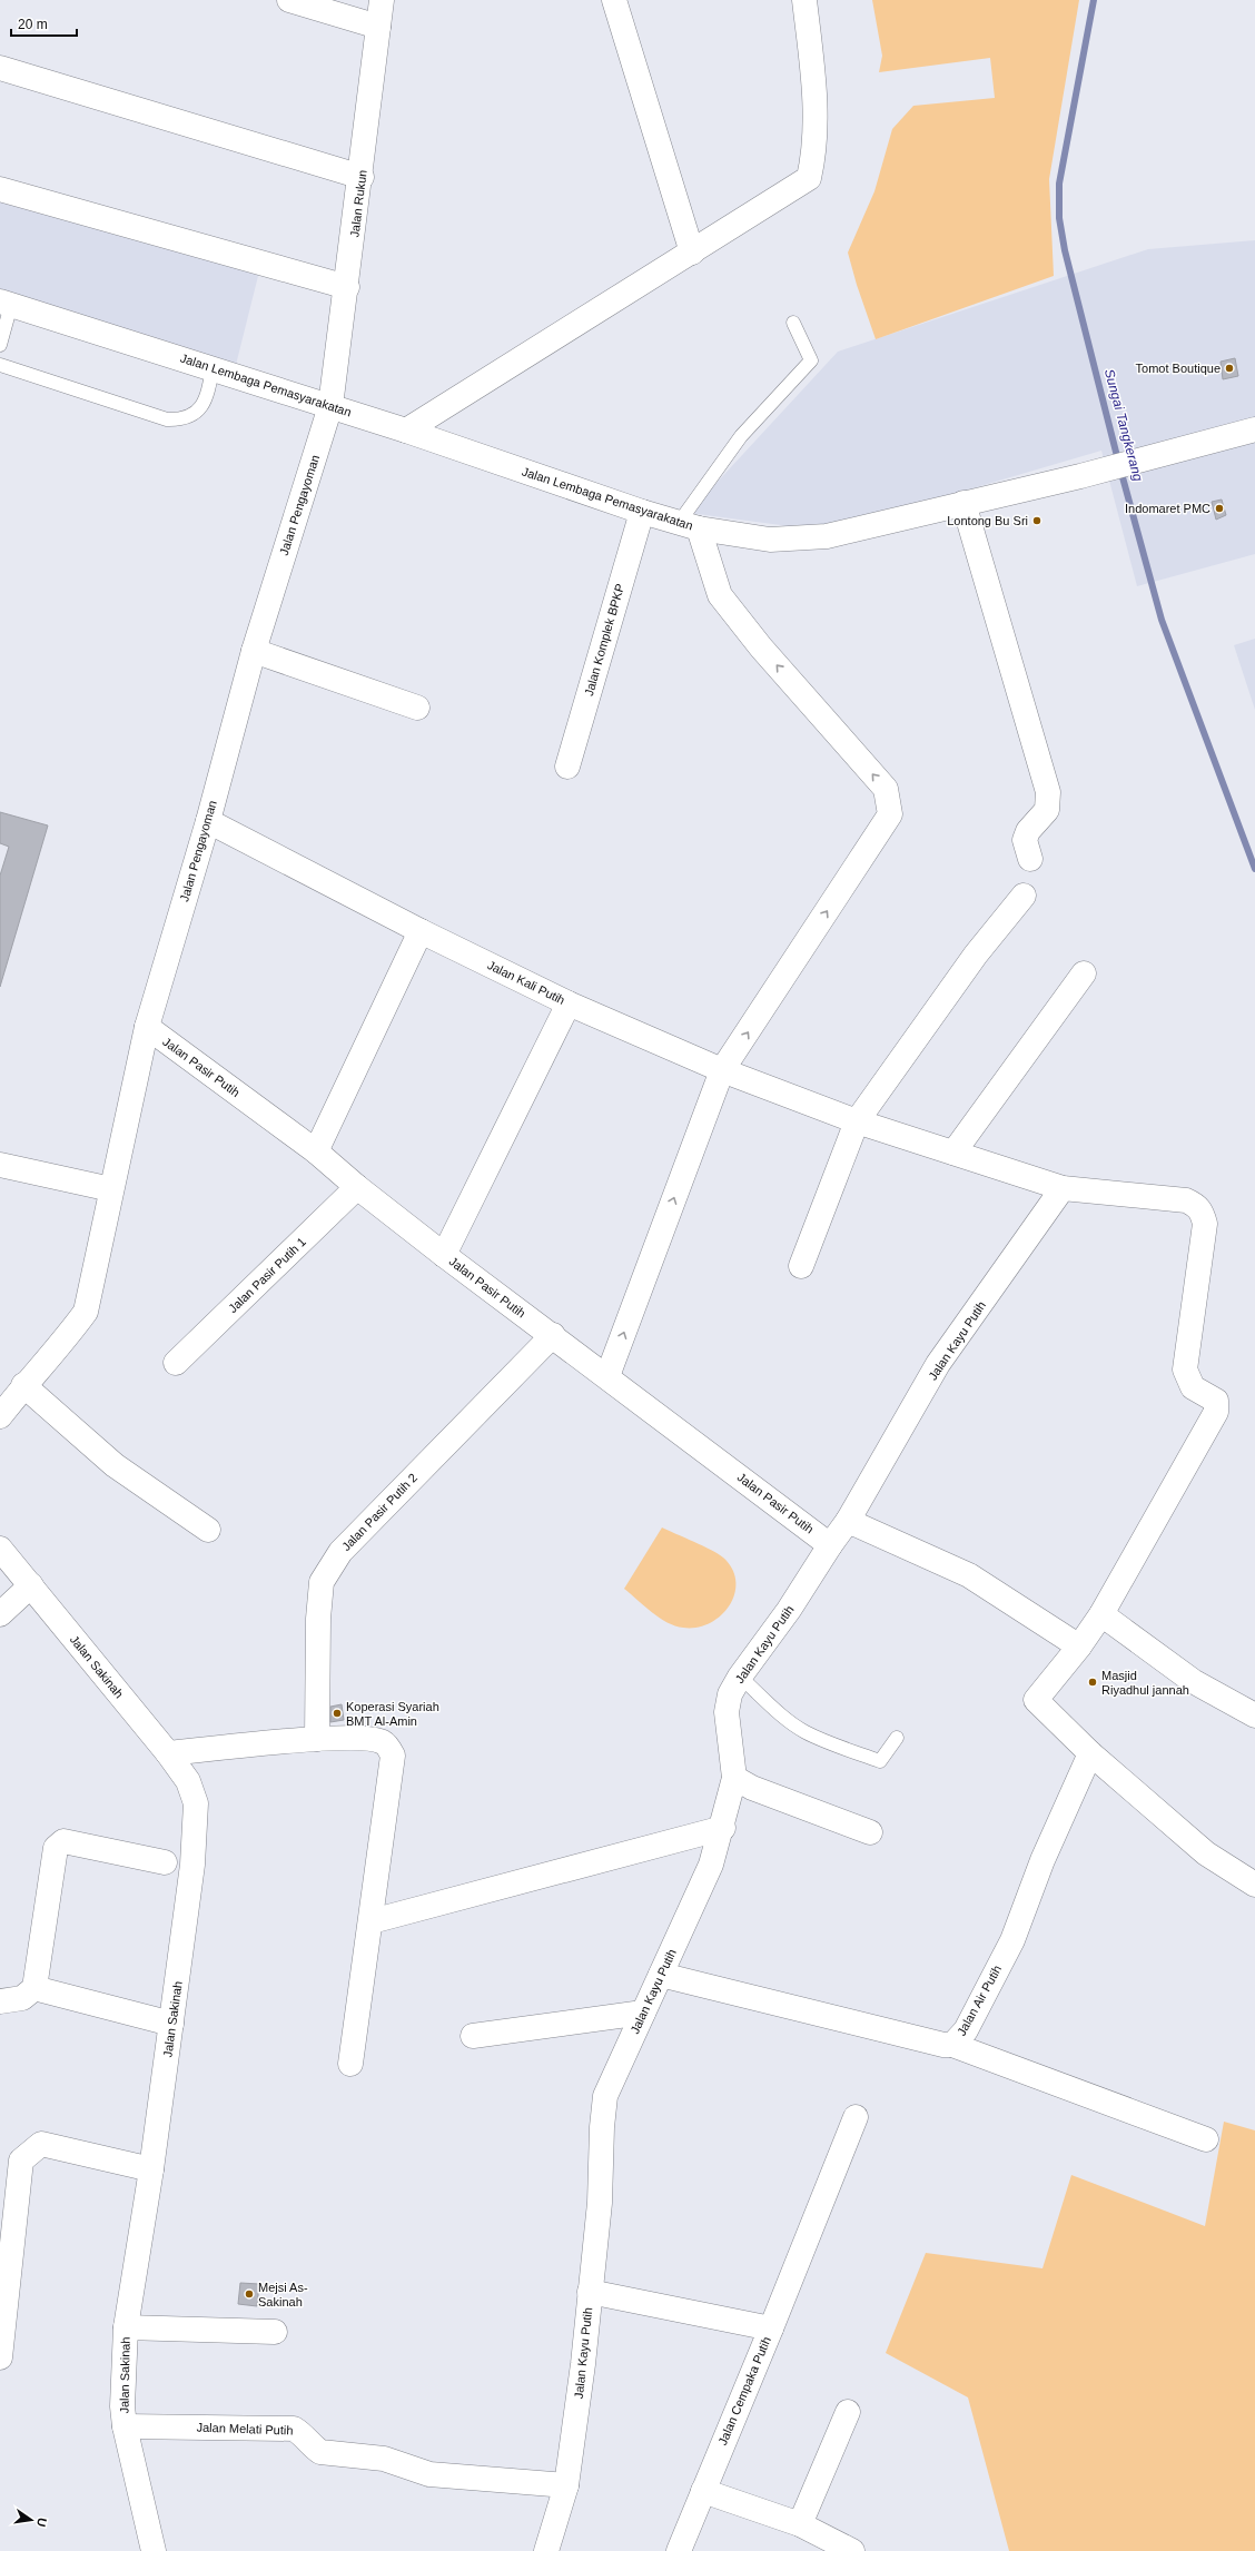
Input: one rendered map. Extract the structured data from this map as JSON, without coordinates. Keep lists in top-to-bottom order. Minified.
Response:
{"streets":{"street":["Jalan Rukun","Jalan Lembaga Pemasyarakatan","Jalan Pengayoman","Jalan Komplek BPKP","Jalan Kali Putih","Jalan Pasir Putih","Jalan Pasir Putih 1","Jalan Kayu Putih","Jalan Pasir Putih 2","Jalan Sakinah","Jalan Air Putih","Jalan Cempaka Putih","Jalan Melati Putih"]},"crossings":[["Jalan Rukun","Jalan Lembaga Pemasyarakatan"],["Jalan Rukun","Jalan Pengayoman"],["Jalan Lembaga Pemasyarakatan","Jalan Pengayoman"],["Jalan Lembaga Pemasyarakatan","Jalan Komplek BPKP"],["Jalan Pengayoman","Jalan Kali Putih"],["Jalan Pengayoman","Jalan Pasir Putih"],["Jalan Pasir Putih","Jalan Pasir Putih 1"],["Jalan Pasir Putih","Jalan Kayu Putih"],["Jalan Pasir Putih","Jalan Pasir Putih 2"],["Jalan Kayu Putih","Jalan Air Putih"],["Jalan Kayu Putih","Jalan Cempaka Putih"],["Jalan Kayu Putih","Jalan Melati Putih"],["Jalan Sakinah","Jalan Melati Putih"]],"water":["Sungai Tangkerang"],"places":["Tomot Boutique","Indomaret PMC","Lontong Bu Sri","Masjid Riyadhul jannah","Koperasi Syariah BMT Al-Amin","Mejsi As- Sakinah"],"scale_bar":"20 m","north":"right"}
